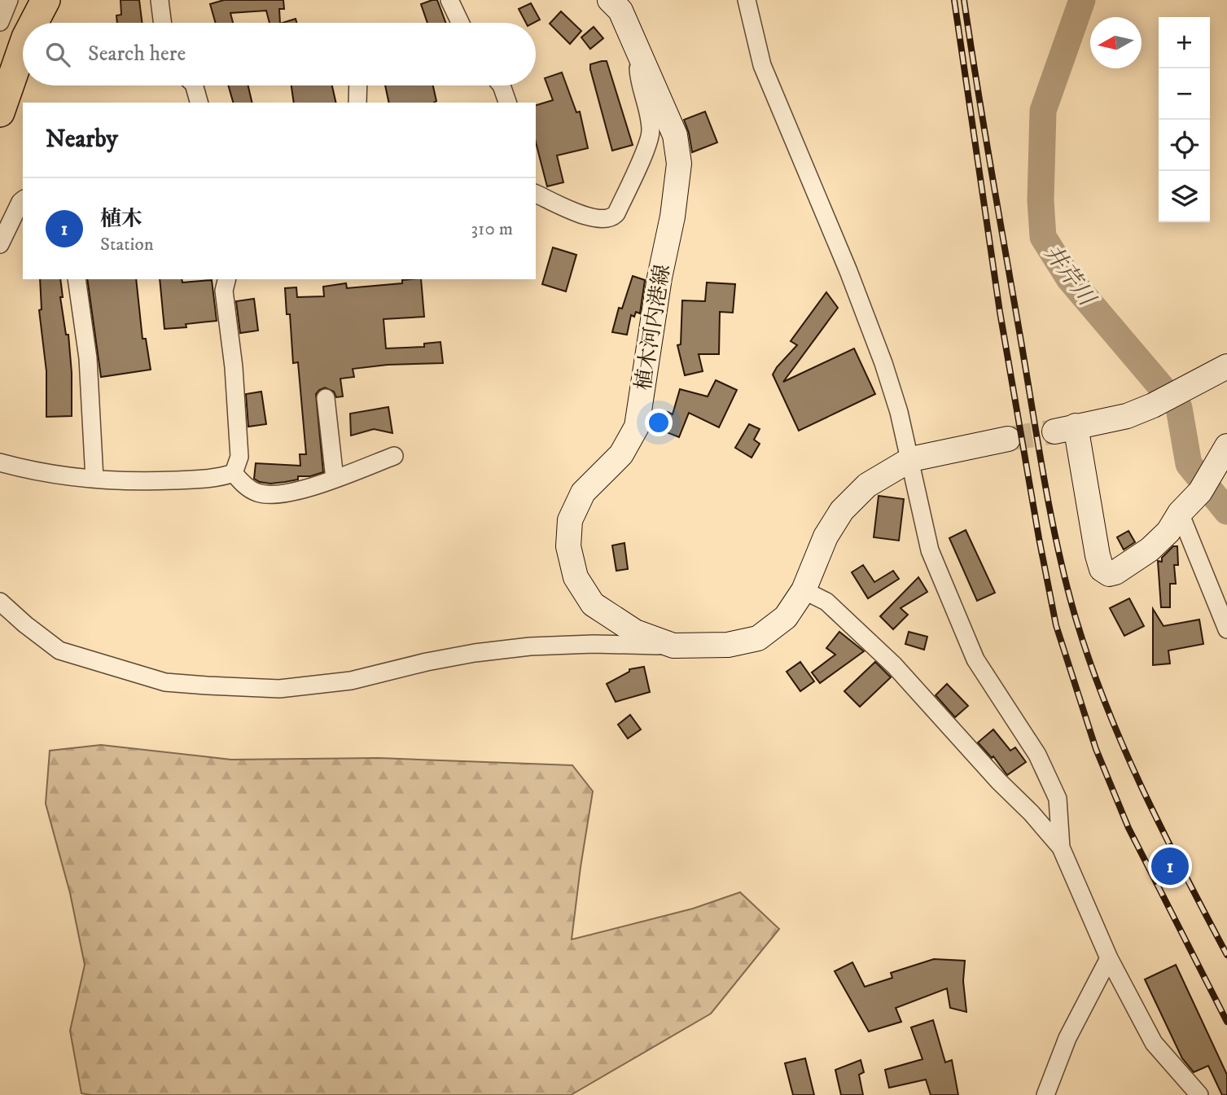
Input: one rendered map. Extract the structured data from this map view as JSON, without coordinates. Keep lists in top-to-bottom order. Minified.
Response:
{"streets":{"main road":["植木河内港線"]},"water":["井芹川"],"north":"left","page":{"map_buttons":["+","−"],"search":"Search here","heading":"Nearby","list":[{"mark":"1","name":"植木","note":"Station","value":"310 m"}],"pins":"1"}}
